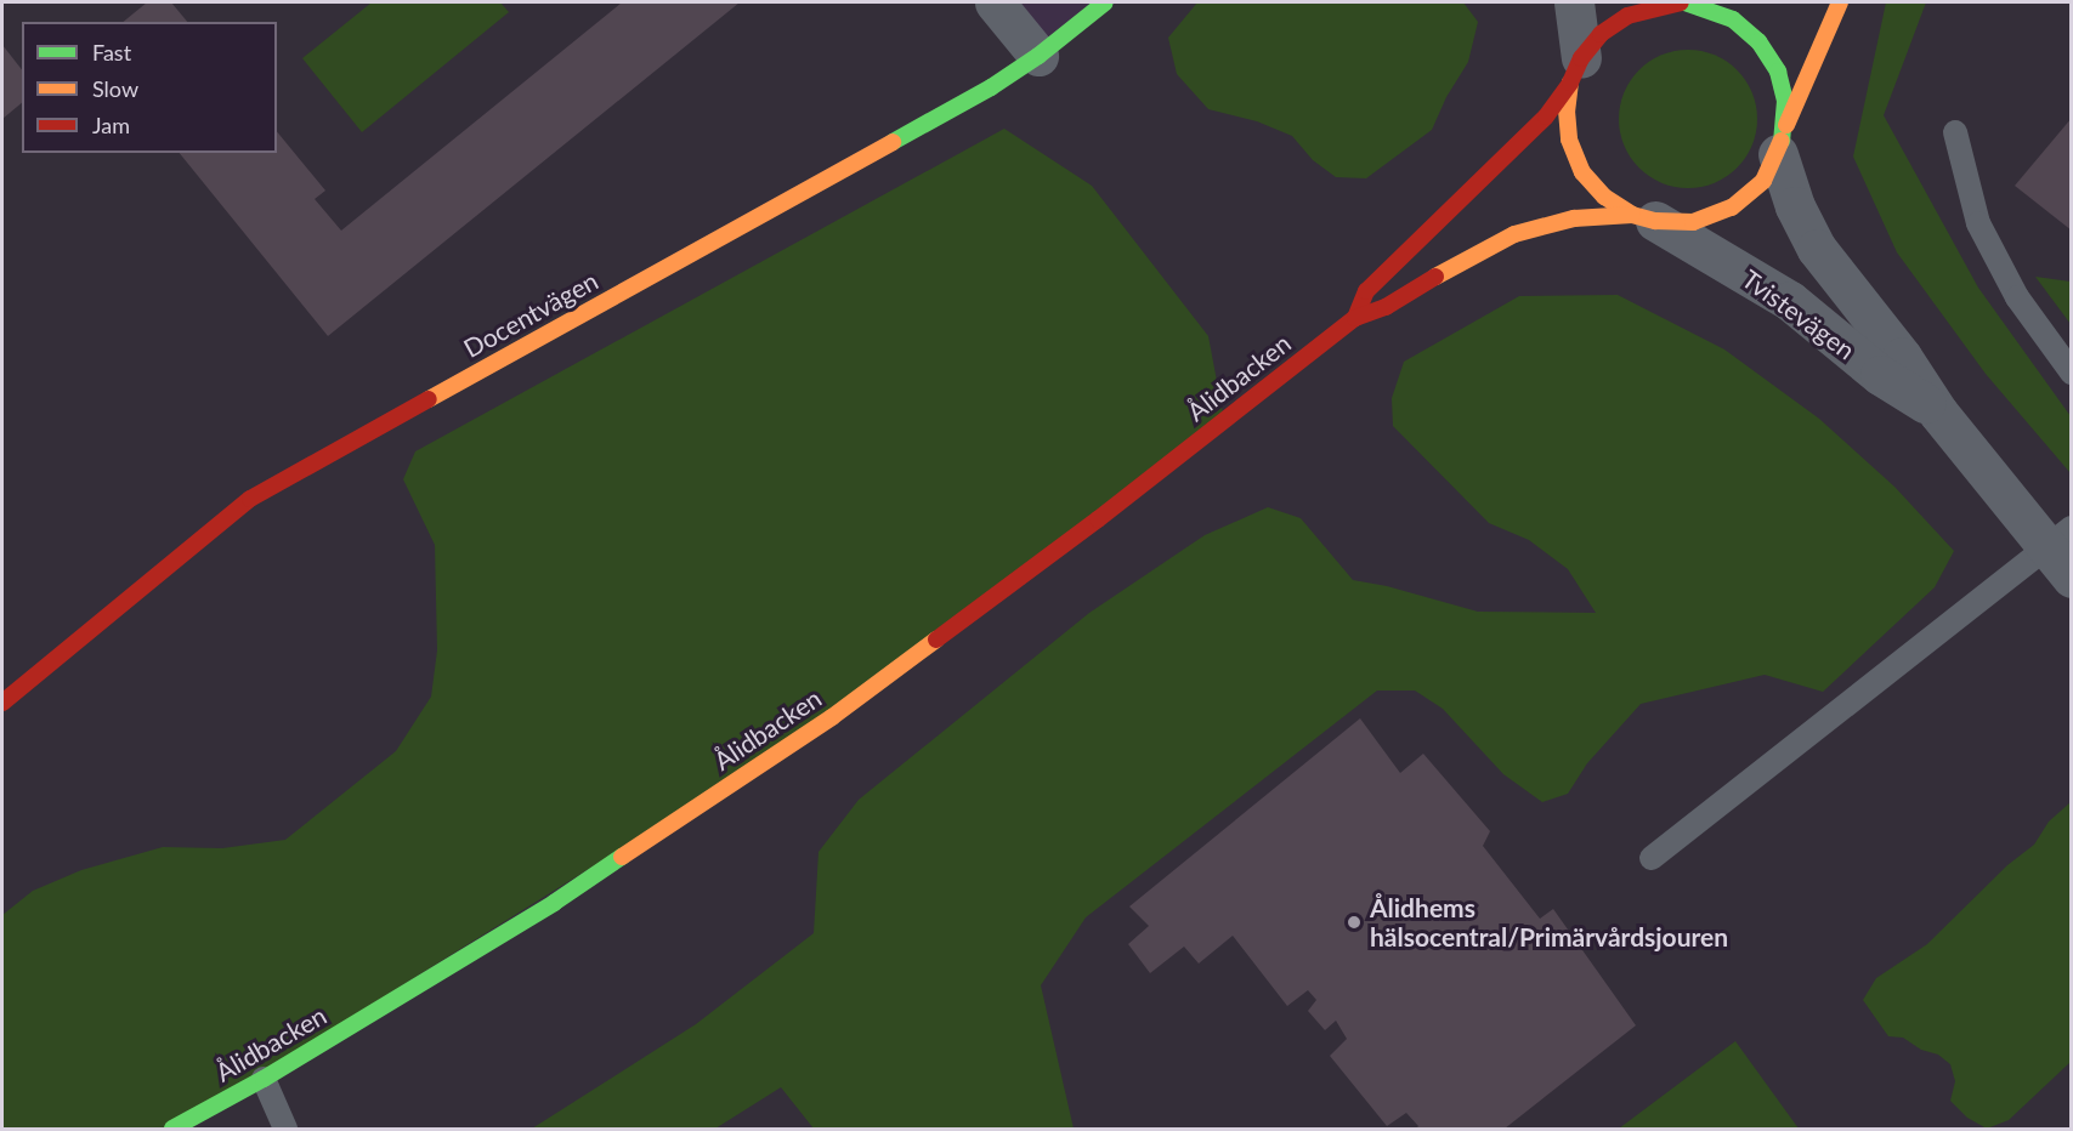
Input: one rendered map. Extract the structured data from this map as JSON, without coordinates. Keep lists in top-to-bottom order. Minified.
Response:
{"streets":{"main road":["Docentvägen","Ålidbacken"],"street":["Tvistevägen"]},"crossings":[["Tvistevägen","Ålidbacken"]],"places":["Ålidhems hälsocentral/Primärvårdsjouren"],"legend":["Fast","Slow","Jam"]}
